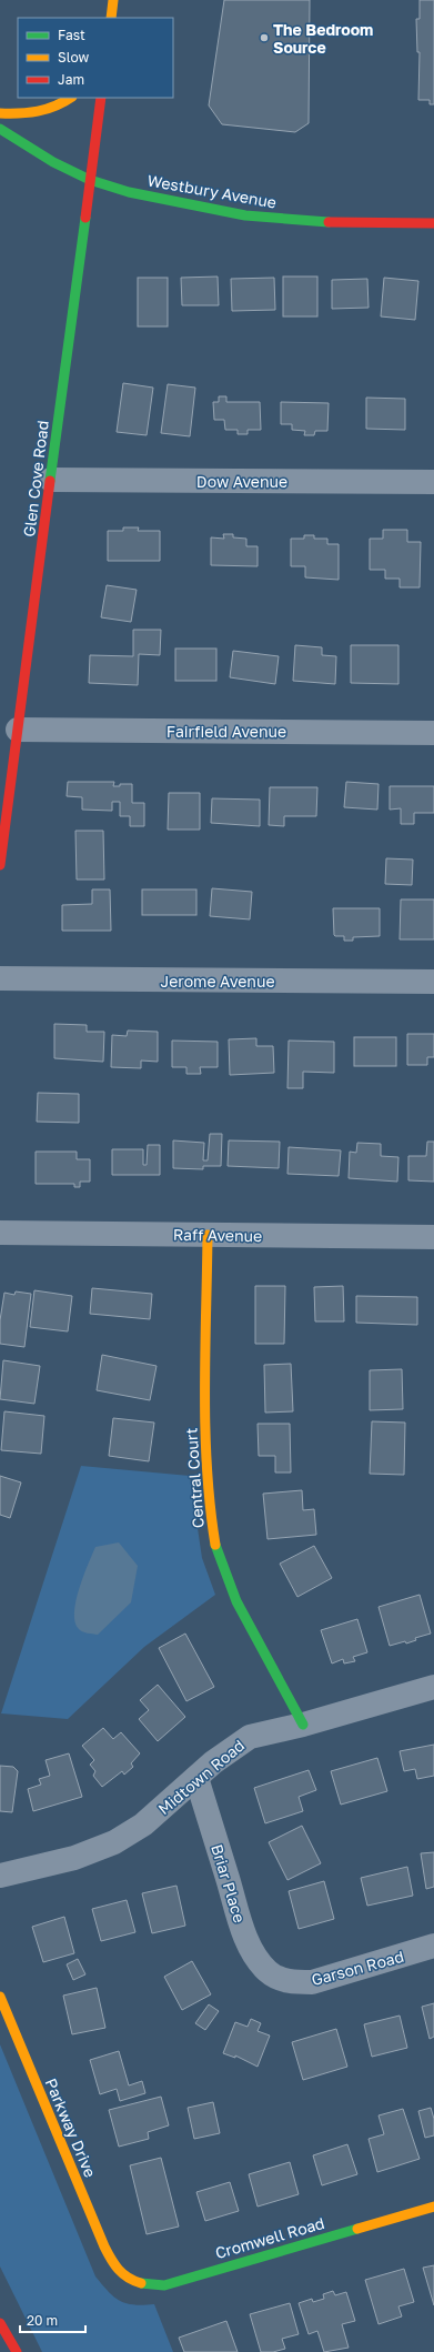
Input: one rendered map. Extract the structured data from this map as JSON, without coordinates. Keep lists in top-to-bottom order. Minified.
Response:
{"streets":{"main road":["Westbury Avenue","Glen Cove Road","Central Court","Parkway Drive","Cromwell Road"],"street":["Dow Avenue","Fairfield Avenue","Jerome Avenue","Raff Avenue","Midtown Road","Briar Place","Garson Road"]},"crossings":[["Westbury Avenue","Glen Cove Road"],["Glen Cove Road","Dow Avenue"],["Glen Cove Road","Fairfield Avenue"],["Raff Avenue","Central Court"],["Central Court","Midtown Road"],["Midtown Road","Briar Place"],["Briar Place","Garson Road"],["Parkway Drive","Cromwell Road"]],"places":["The Bedroom Source"],"legend":["Fast","Slow","Jam"],"scale_bar":"20 m"}
